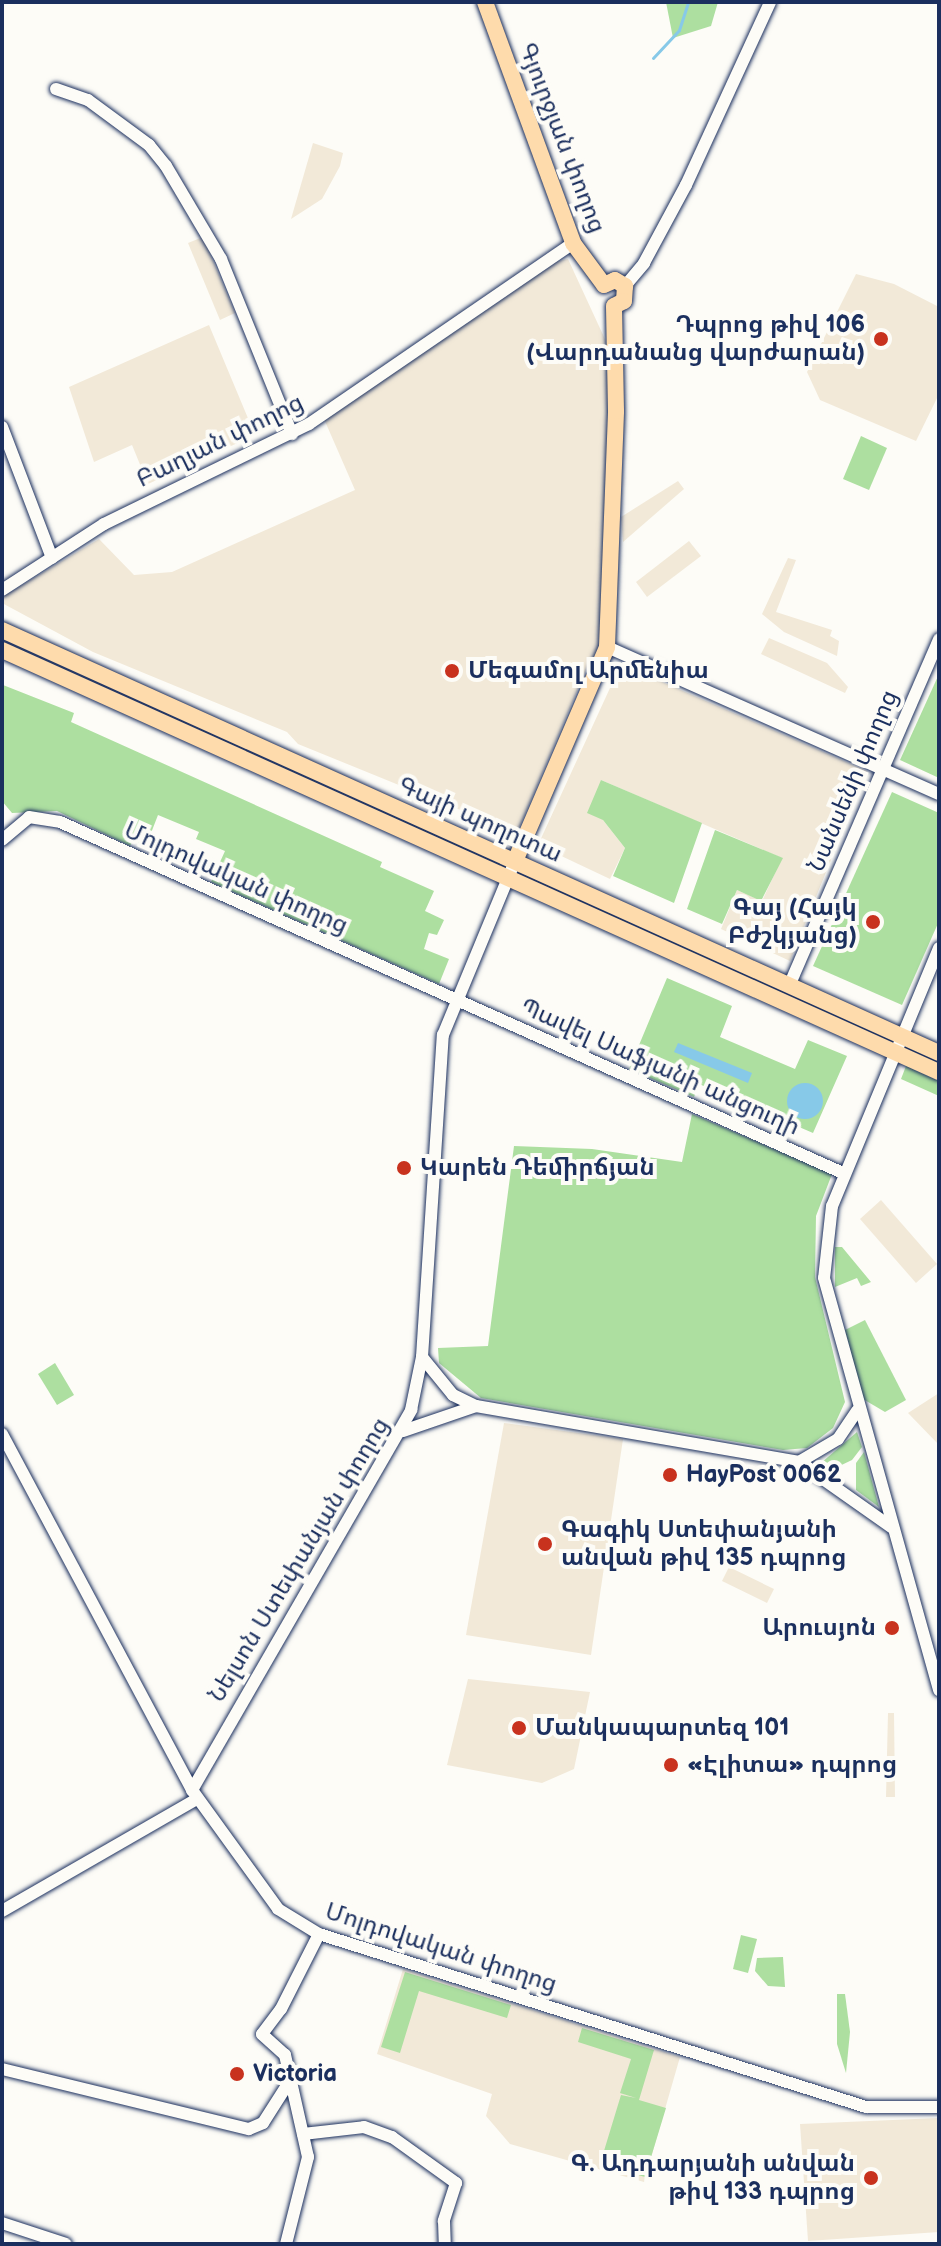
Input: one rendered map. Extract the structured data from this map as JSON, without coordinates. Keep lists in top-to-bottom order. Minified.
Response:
{"streets":{"main road":["Գյուրջյան փողոց","Գայի պողոտա"],"street":["Բաղյան փողոց","Նանսենի փողոց","Մոլդովական փողոց","Պավել Սաֆյանի անցուղի","Նելսոն Ստեփանյան փողոց"]},"crossings":[["Գյուրջյան փողոց","Բաղյան փողոց"],["Նանսենի փողոց","Գայի պողոտա"],["Գայի պողոտա","Նելսոն Ստեփանյան փողոց"],["Մոլդովական փողոց","Պավել Սաֆյանի անցուղի"],["Մոլդովական փողոց","Նելսոն Ստեփանյան փողոց"],["Պավել Սաֆյանի անցուղի","Նելսոն Ստեփանյան փողոց"]],"places":["Դպրոց թիվ 106 (Վարդանանց վարժարան)","Մեգամոլ Արմենիա","Գայ (Հայկ Բժշկյանց)","Կարեն Դեմիրճյան","HayPost 0062","Գագիկ Ստեփանյանի անվան թիվ 135 դպրոց","Արուսյոն","Մանկապարտեզ 101","«Էլիտա» դպրոց","Victoria","Գ. Ադդարյանի անվան թիվ 133 դպրոց"]}
